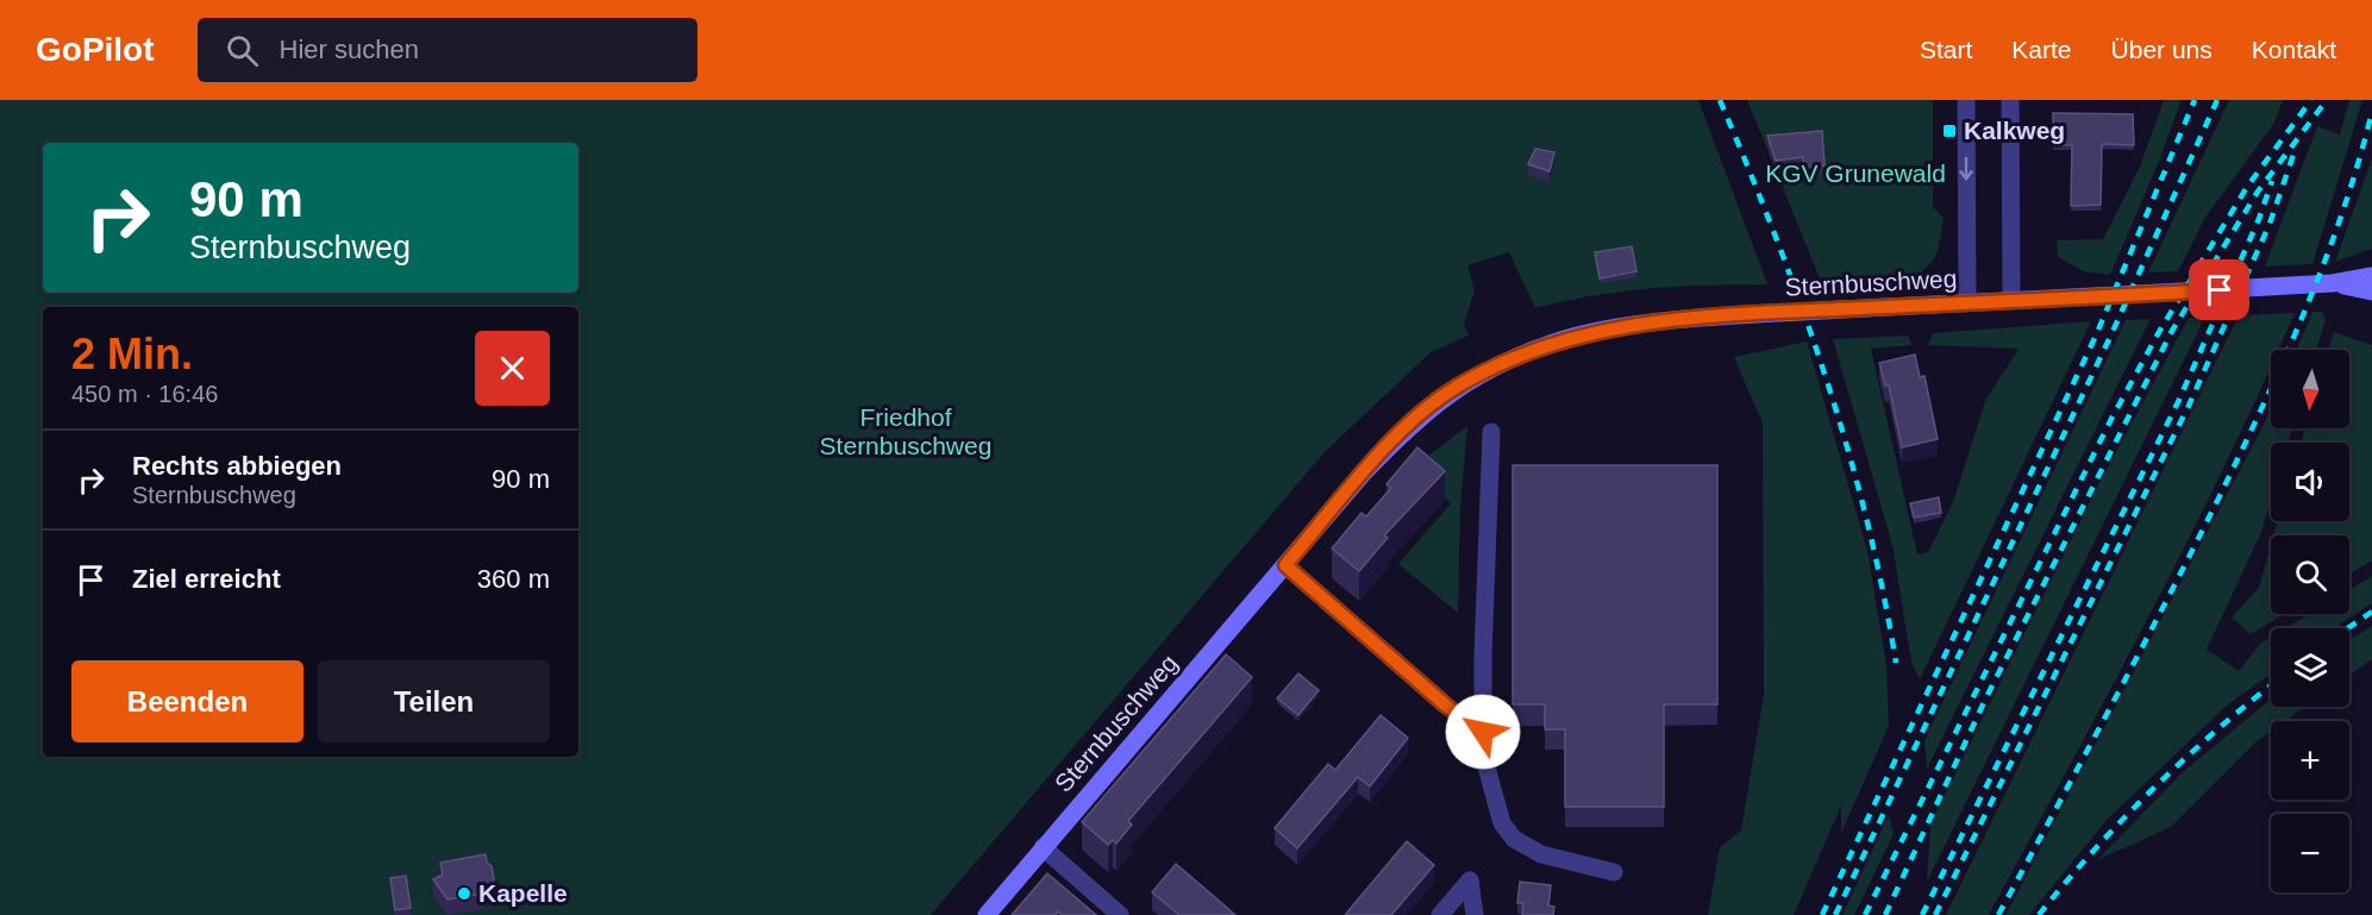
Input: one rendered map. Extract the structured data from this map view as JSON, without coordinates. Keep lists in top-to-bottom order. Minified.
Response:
{"streets":{"main road":["Sternbuschweg"]},"parks":["KGV Grunewald","Friedhof Sternbuschweg"],"places":{"transit":["Kalkweg"],"other":["Kapelle"]},"north":"bottom","page":{"header":"GoPilot","search":"Hier suchen","nav":["Start","Karte","Über uns","Kontakt"],"turn":["90 m","Sternbuschweg"],"heading":["2 Min.","450 m · 16:46"],"map_buttons":["+","−"],"list":[{"name":"Rechts abbiegen","note":"Sternbuschweg","value":"90 m"},{"name":"Ziel erreicht","value":"360 m"}],"buttons":["Beenden","Teilen"]}}
